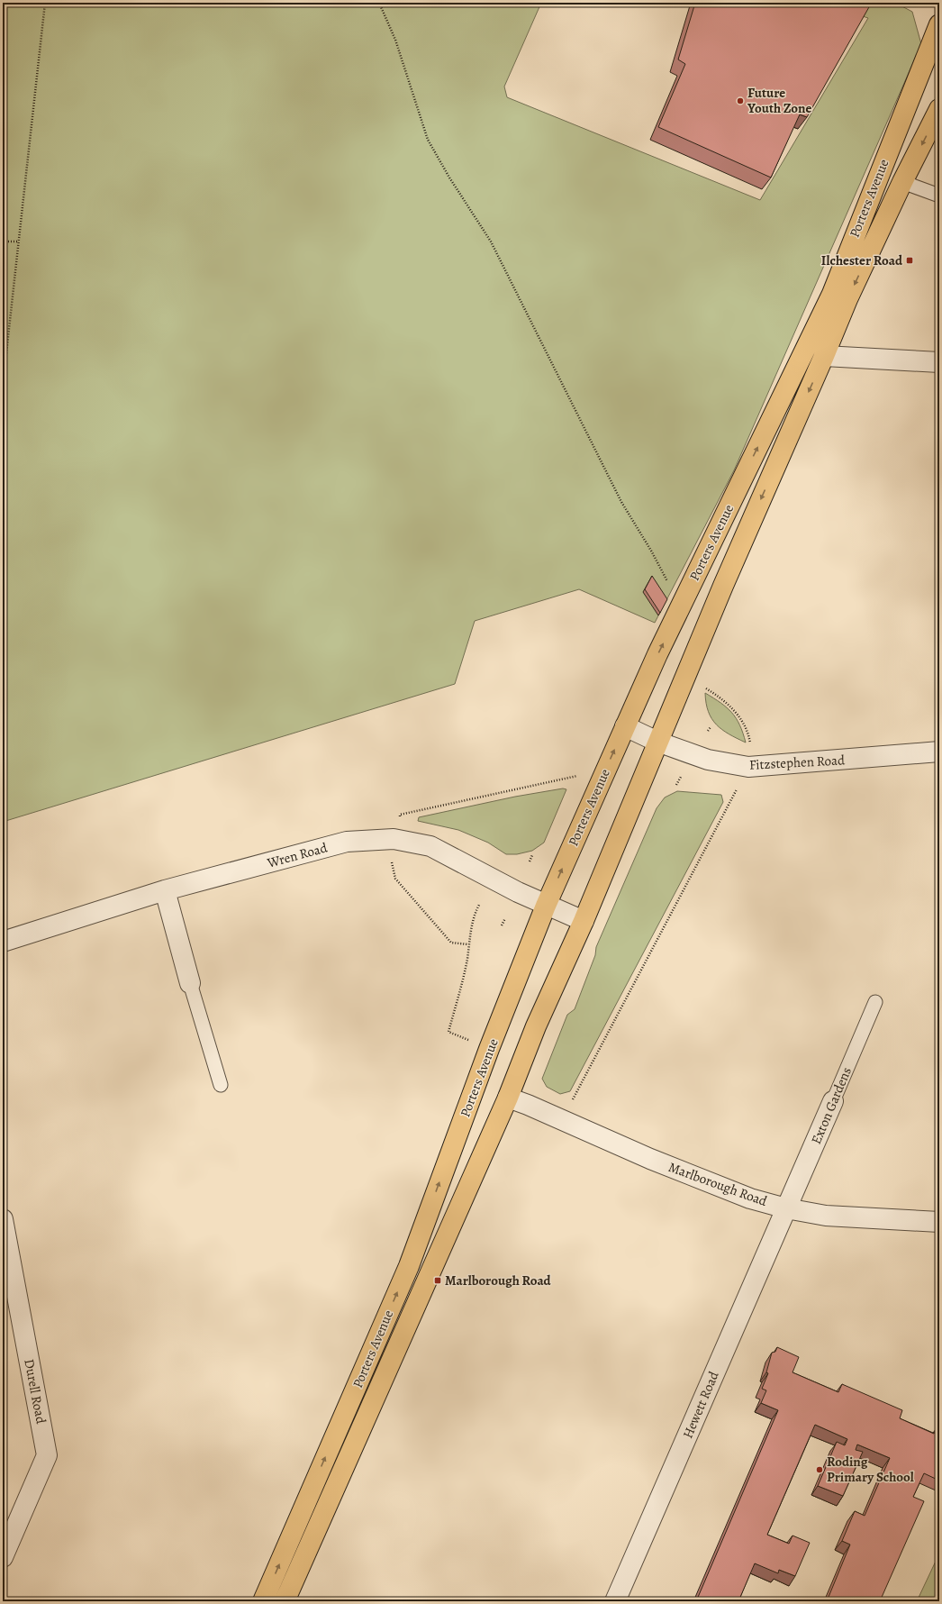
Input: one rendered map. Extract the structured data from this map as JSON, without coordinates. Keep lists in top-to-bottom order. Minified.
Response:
{"streets":{"main road":["Porters Avenue"],"street":["Fitzstephen Road","Wren Road","Exton Gardens","Marlborough Road","Durell Road","Hewett Road"]},"crossings":[["Porters Avenue","Fitzstephen Road"],["Porters Avenue","Wren Road"],["Porters Avenue","Marlborough Road"],["Exton Gardens","Marlborough Road"],["Exton Gardens","Hewett Road"],["Marlborough Road","Hewett Road"]],"places":{"other":["Future Youth Zone","Roding Primary School"],"transit":["Ilchester Road","Marlborough Road"]}}
